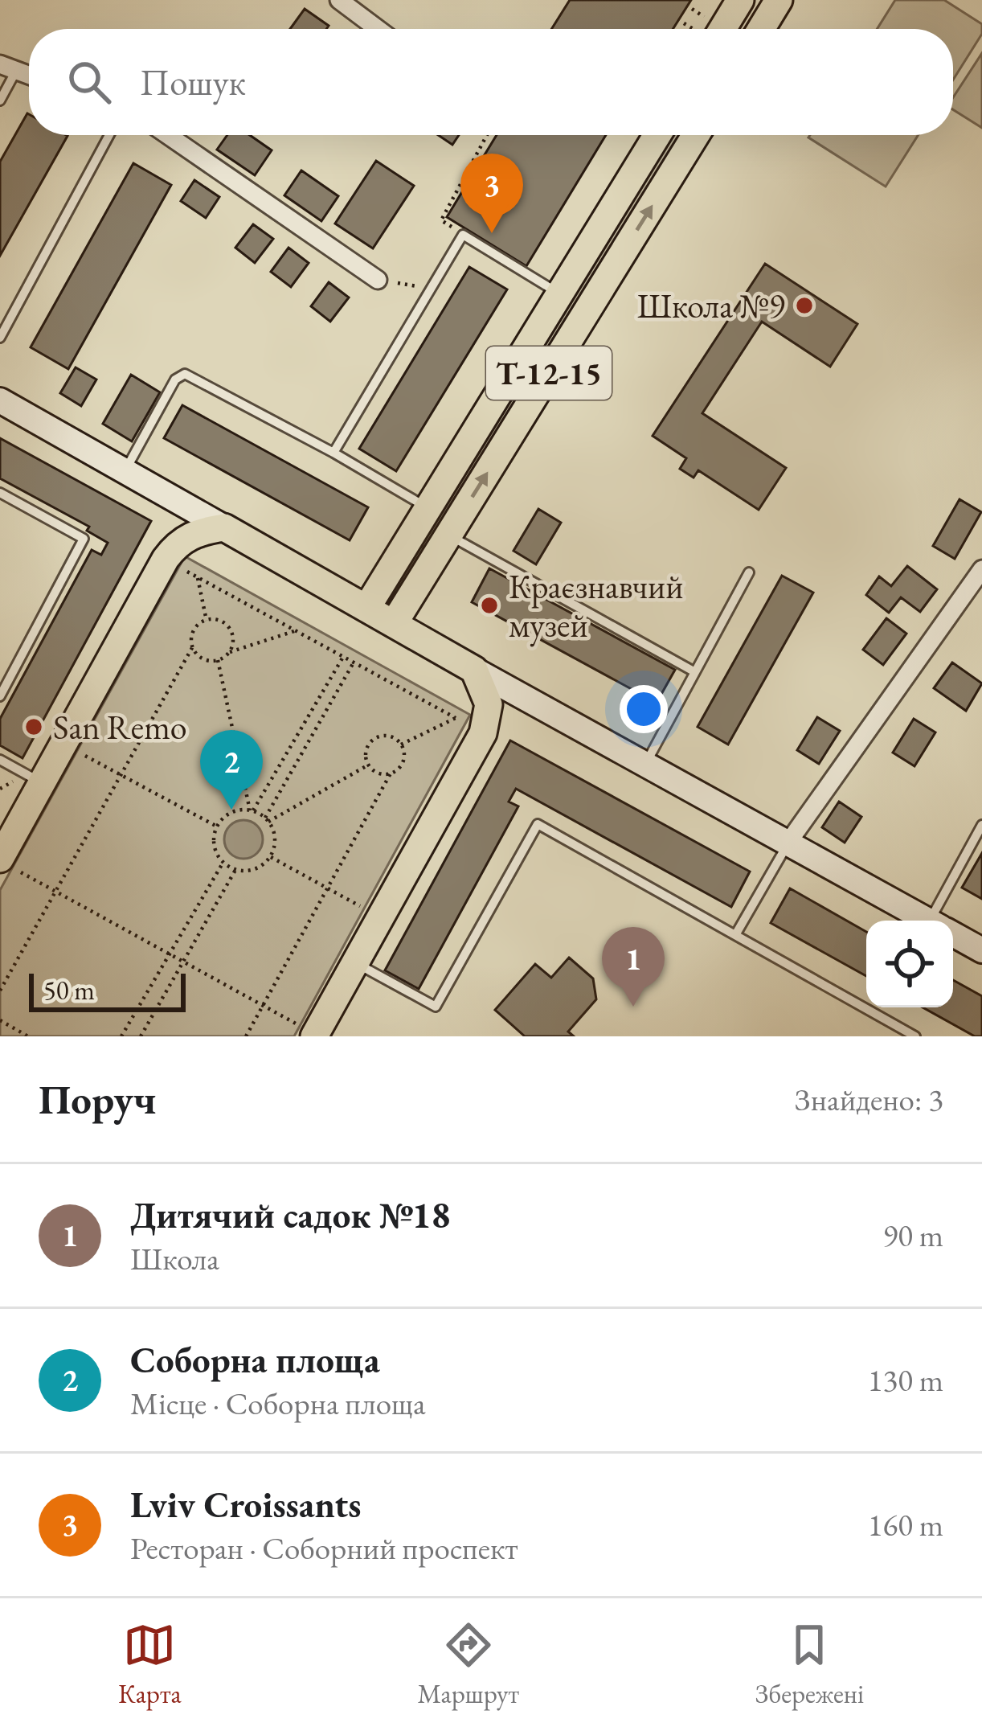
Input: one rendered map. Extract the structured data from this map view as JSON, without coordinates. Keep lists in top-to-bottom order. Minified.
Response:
{"streets":{"main road":["Т-12-15"]},"places":["Школа №9","Краєзнавчий музей","San Remo"],"scale_bar":"50 m","page":{"search":"Пошук","pins":["3","2","1"],"scale":"50 m","heading":["Поруч","Знайдено: 3"],"list":[{"mark":"1","name":"Дитячий садок №18","note":"Школа","value":"90 m"},{"mark":"2","name":"Соборна площа","note":"Місце · Соборна площа","value":"130 m"},{"mark":"3","name":"Lviv Croissants","note":"Ресторан · Соборний проспект","value":"160 m"}],"nav":["Карта","Маршрут","Збережені"]}}
